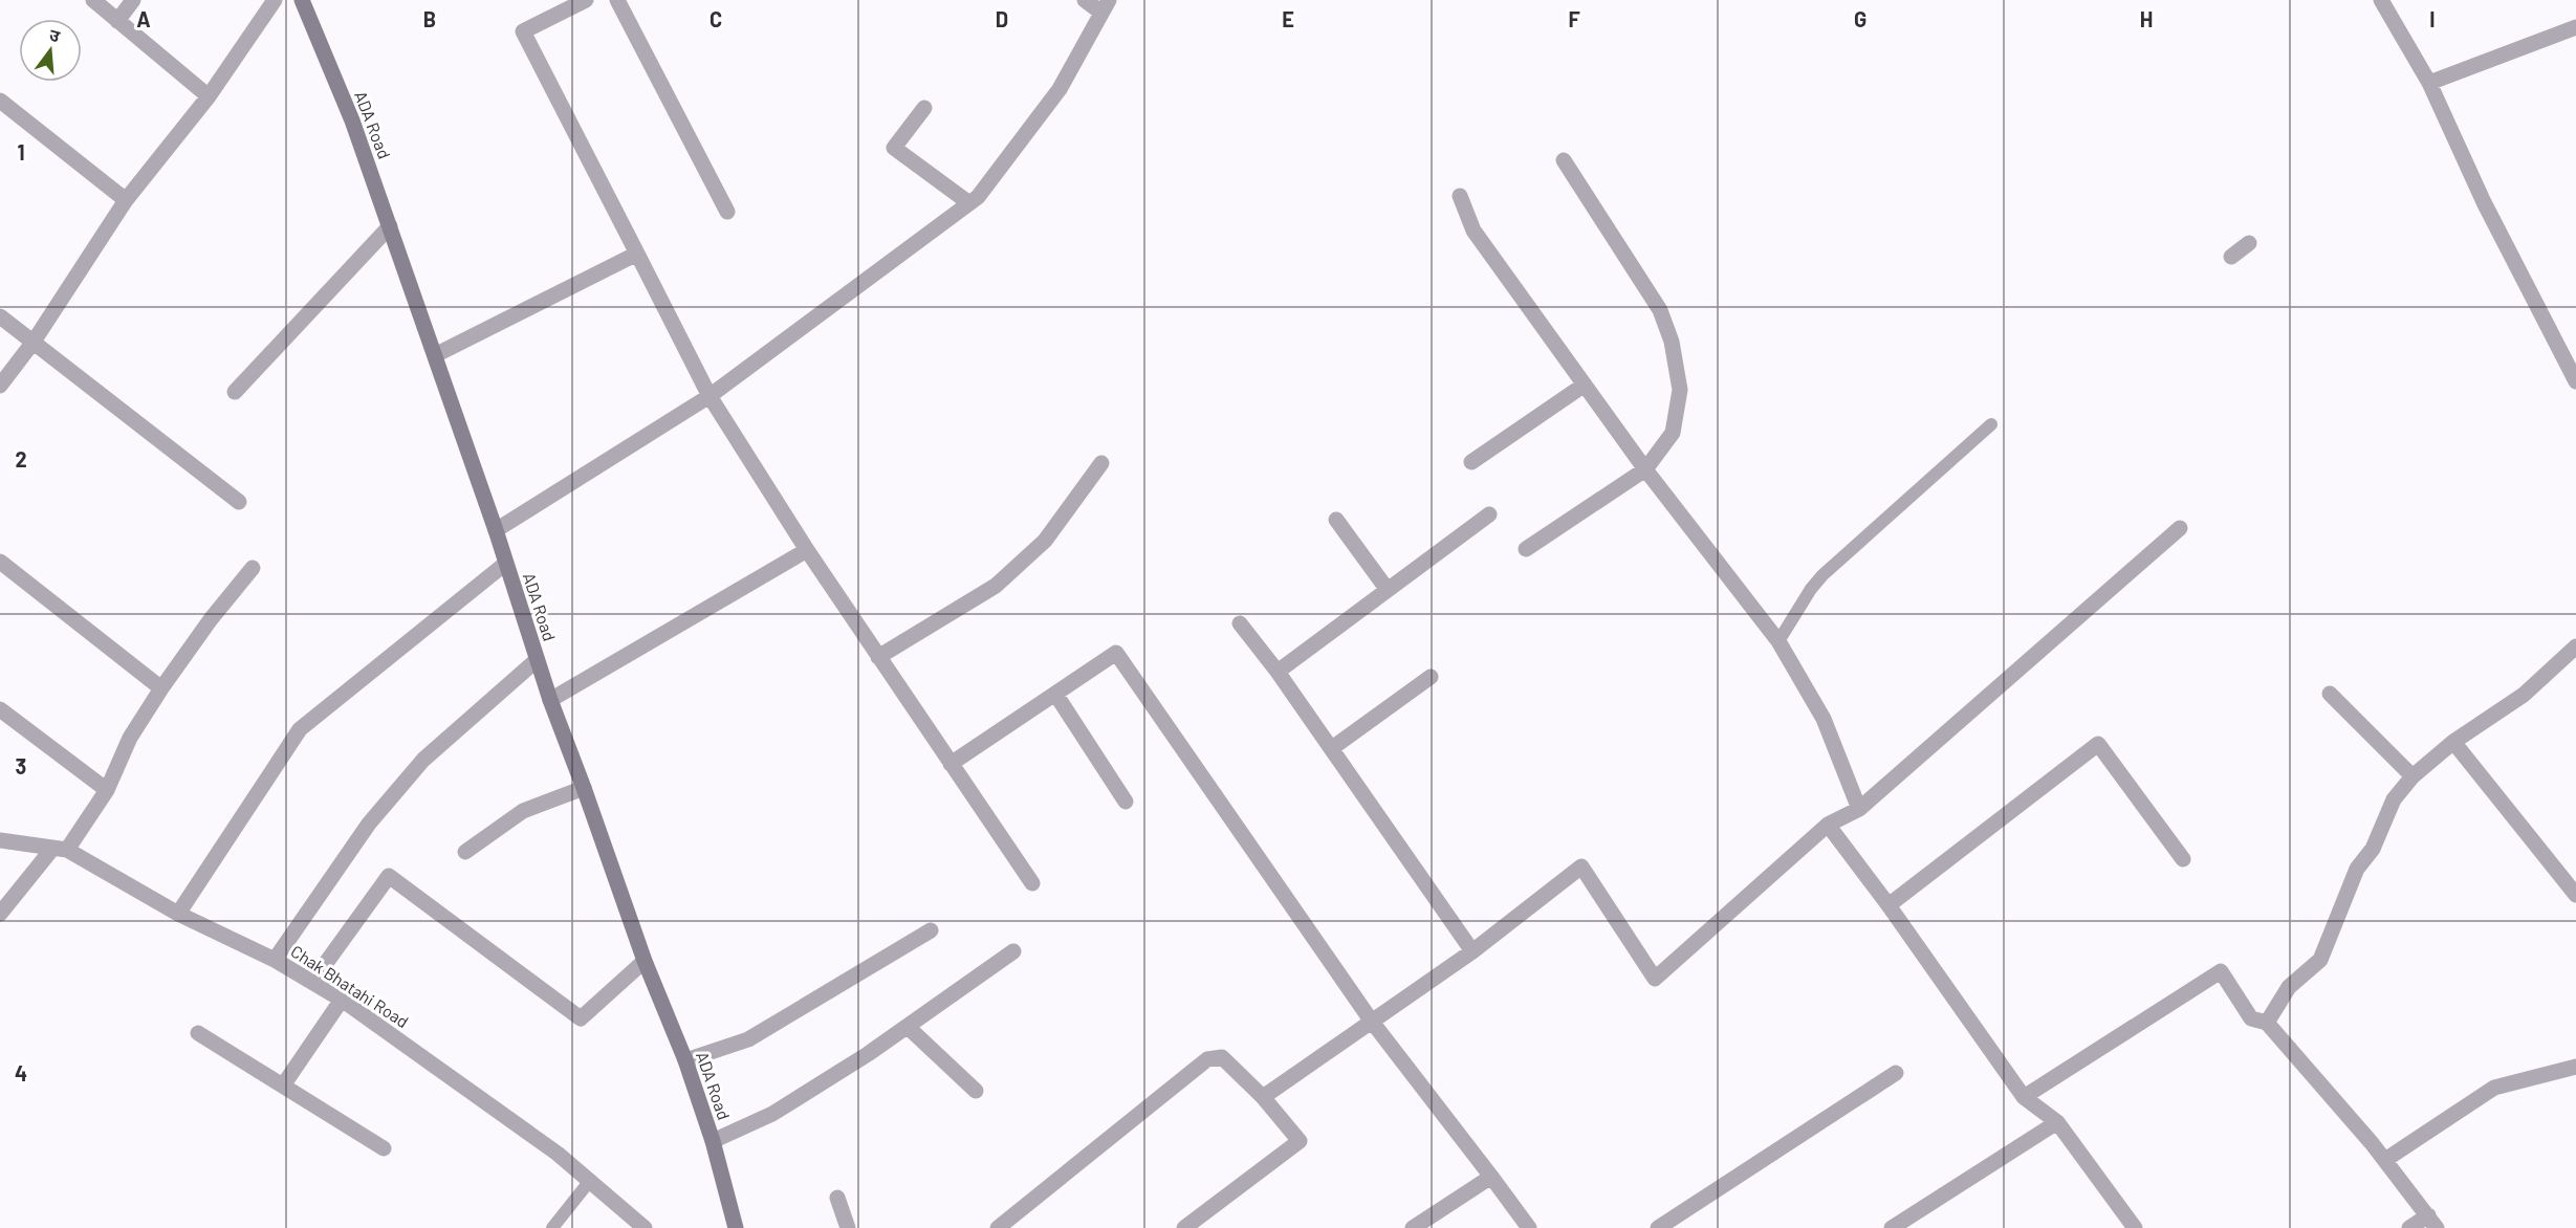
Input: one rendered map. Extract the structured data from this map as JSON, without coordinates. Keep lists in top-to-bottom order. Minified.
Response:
{"streets":{"street":["ADA Road","Chak Bhatahi Road"]},"north":"top","grid":{"columns":["A","B","C","D","E","F","G","H","I"],"rows":["1","2","3","4"]}}
